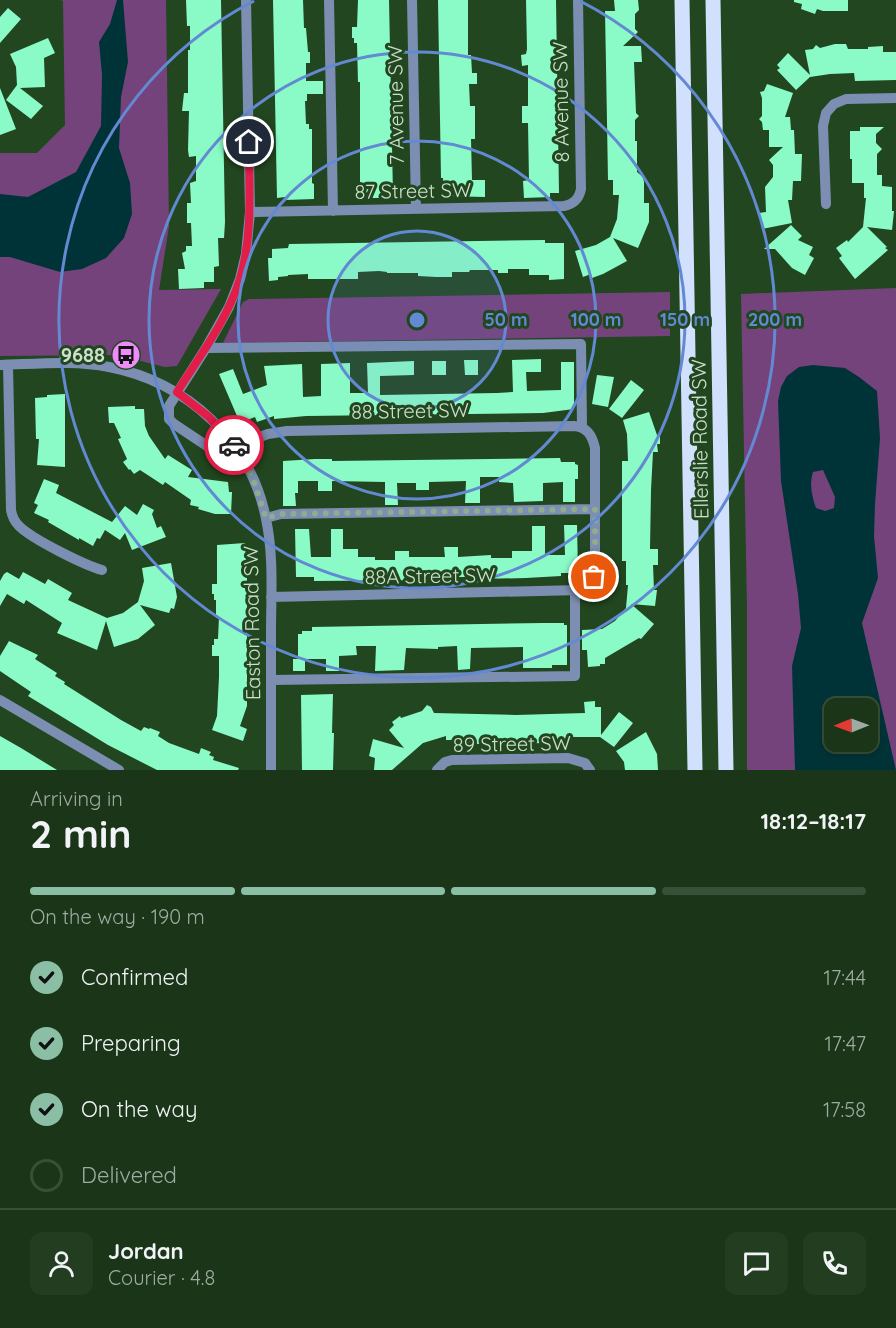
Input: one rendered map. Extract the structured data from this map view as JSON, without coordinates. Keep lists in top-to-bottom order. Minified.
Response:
{"streets":{"main road":["Ellerslie Road SW"],"street":["8 Avenue SW","7 Avenue SW","87 Street SW","88 Street SW","88A Street SW","Easton Road SW","89 Street SW"]},"crossings":[["8 Avenue SW","87 Street SW"],["7 Avenue SW","87 Street SW"],["88 Street SW","Easton Road SW"],["88A Street SW","Easton Road SW"]],"places":{"bus stop":["9688"]},"north":"left","page":{"heading":["2 min","Arriving in","18:12–18:17"],"panel":["Jordan","Courier · 4.8"],"bar":"On the way · 190 m","list":[["Confirmed","17:44"],["Preparing","17:47"],["On the way","17:58"],"Delivered"]},"rings":["50 m","100 m","150 m","200 m"]}
